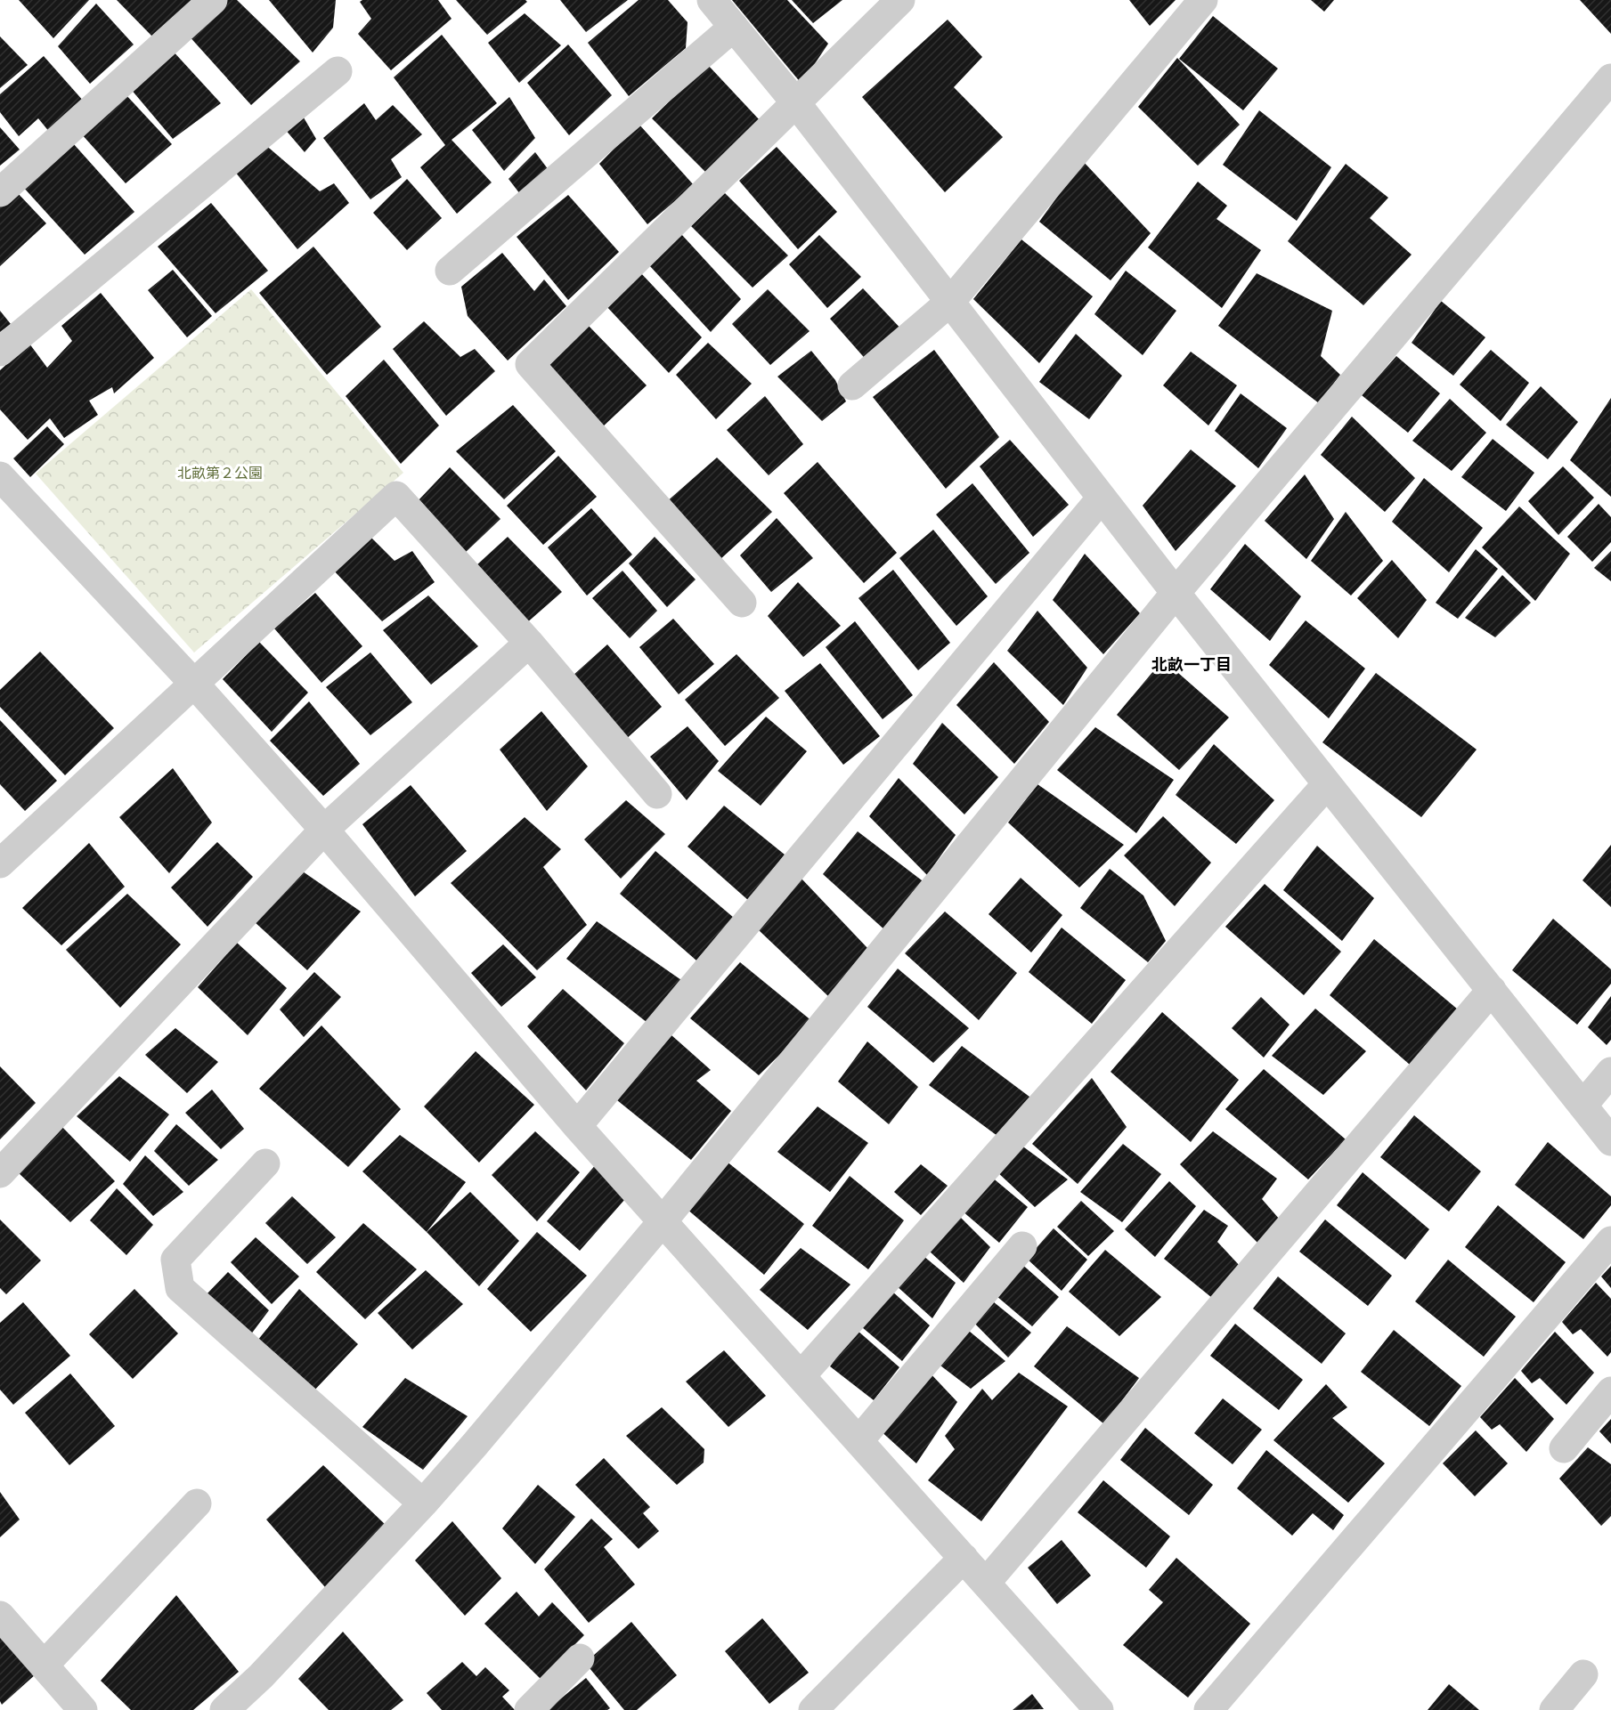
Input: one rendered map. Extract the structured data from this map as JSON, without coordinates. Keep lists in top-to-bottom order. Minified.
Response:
{"districts":["北畝一丁目"],"parks":["北畝第２公園"]}
